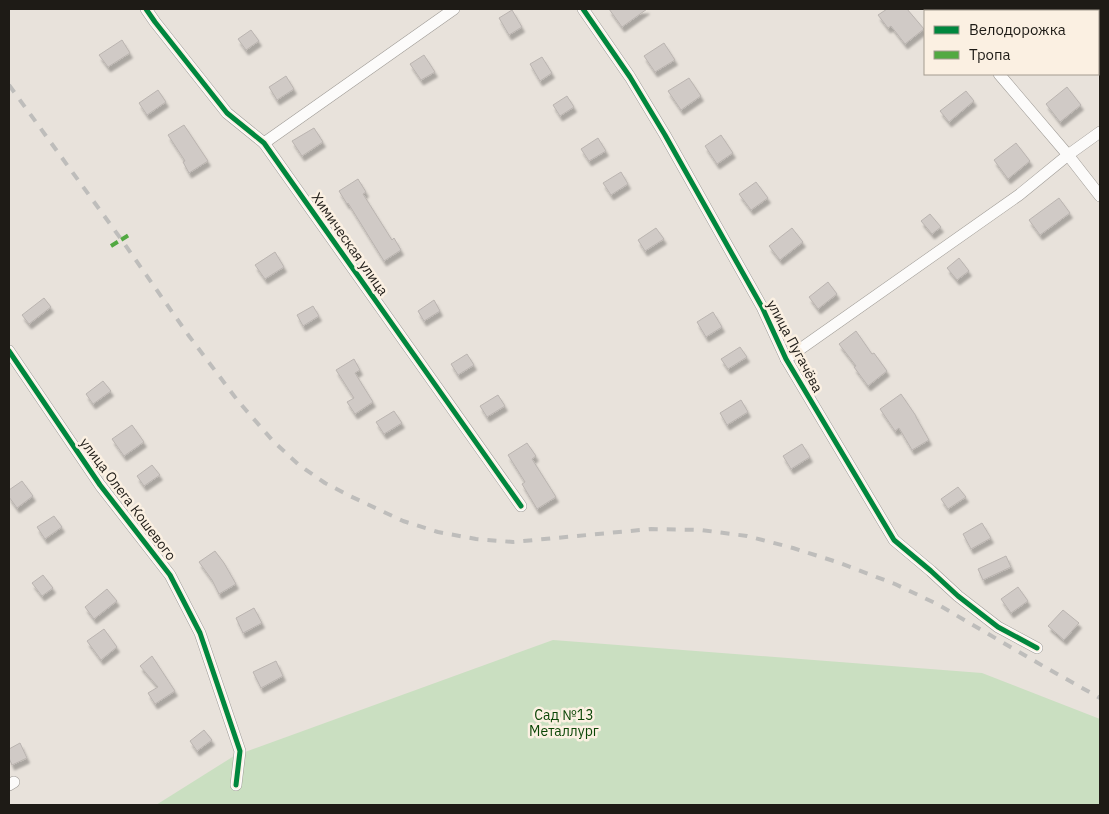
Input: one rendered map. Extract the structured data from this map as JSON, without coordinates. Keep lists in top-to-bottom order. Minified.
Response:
{"streets":{"street":["Химическая улица","улица Пугачёва","улица Олега Кошевого"]},"parks":["Сад №13 Металлург"],"legend":["Велодорожка","Тропа"]}
